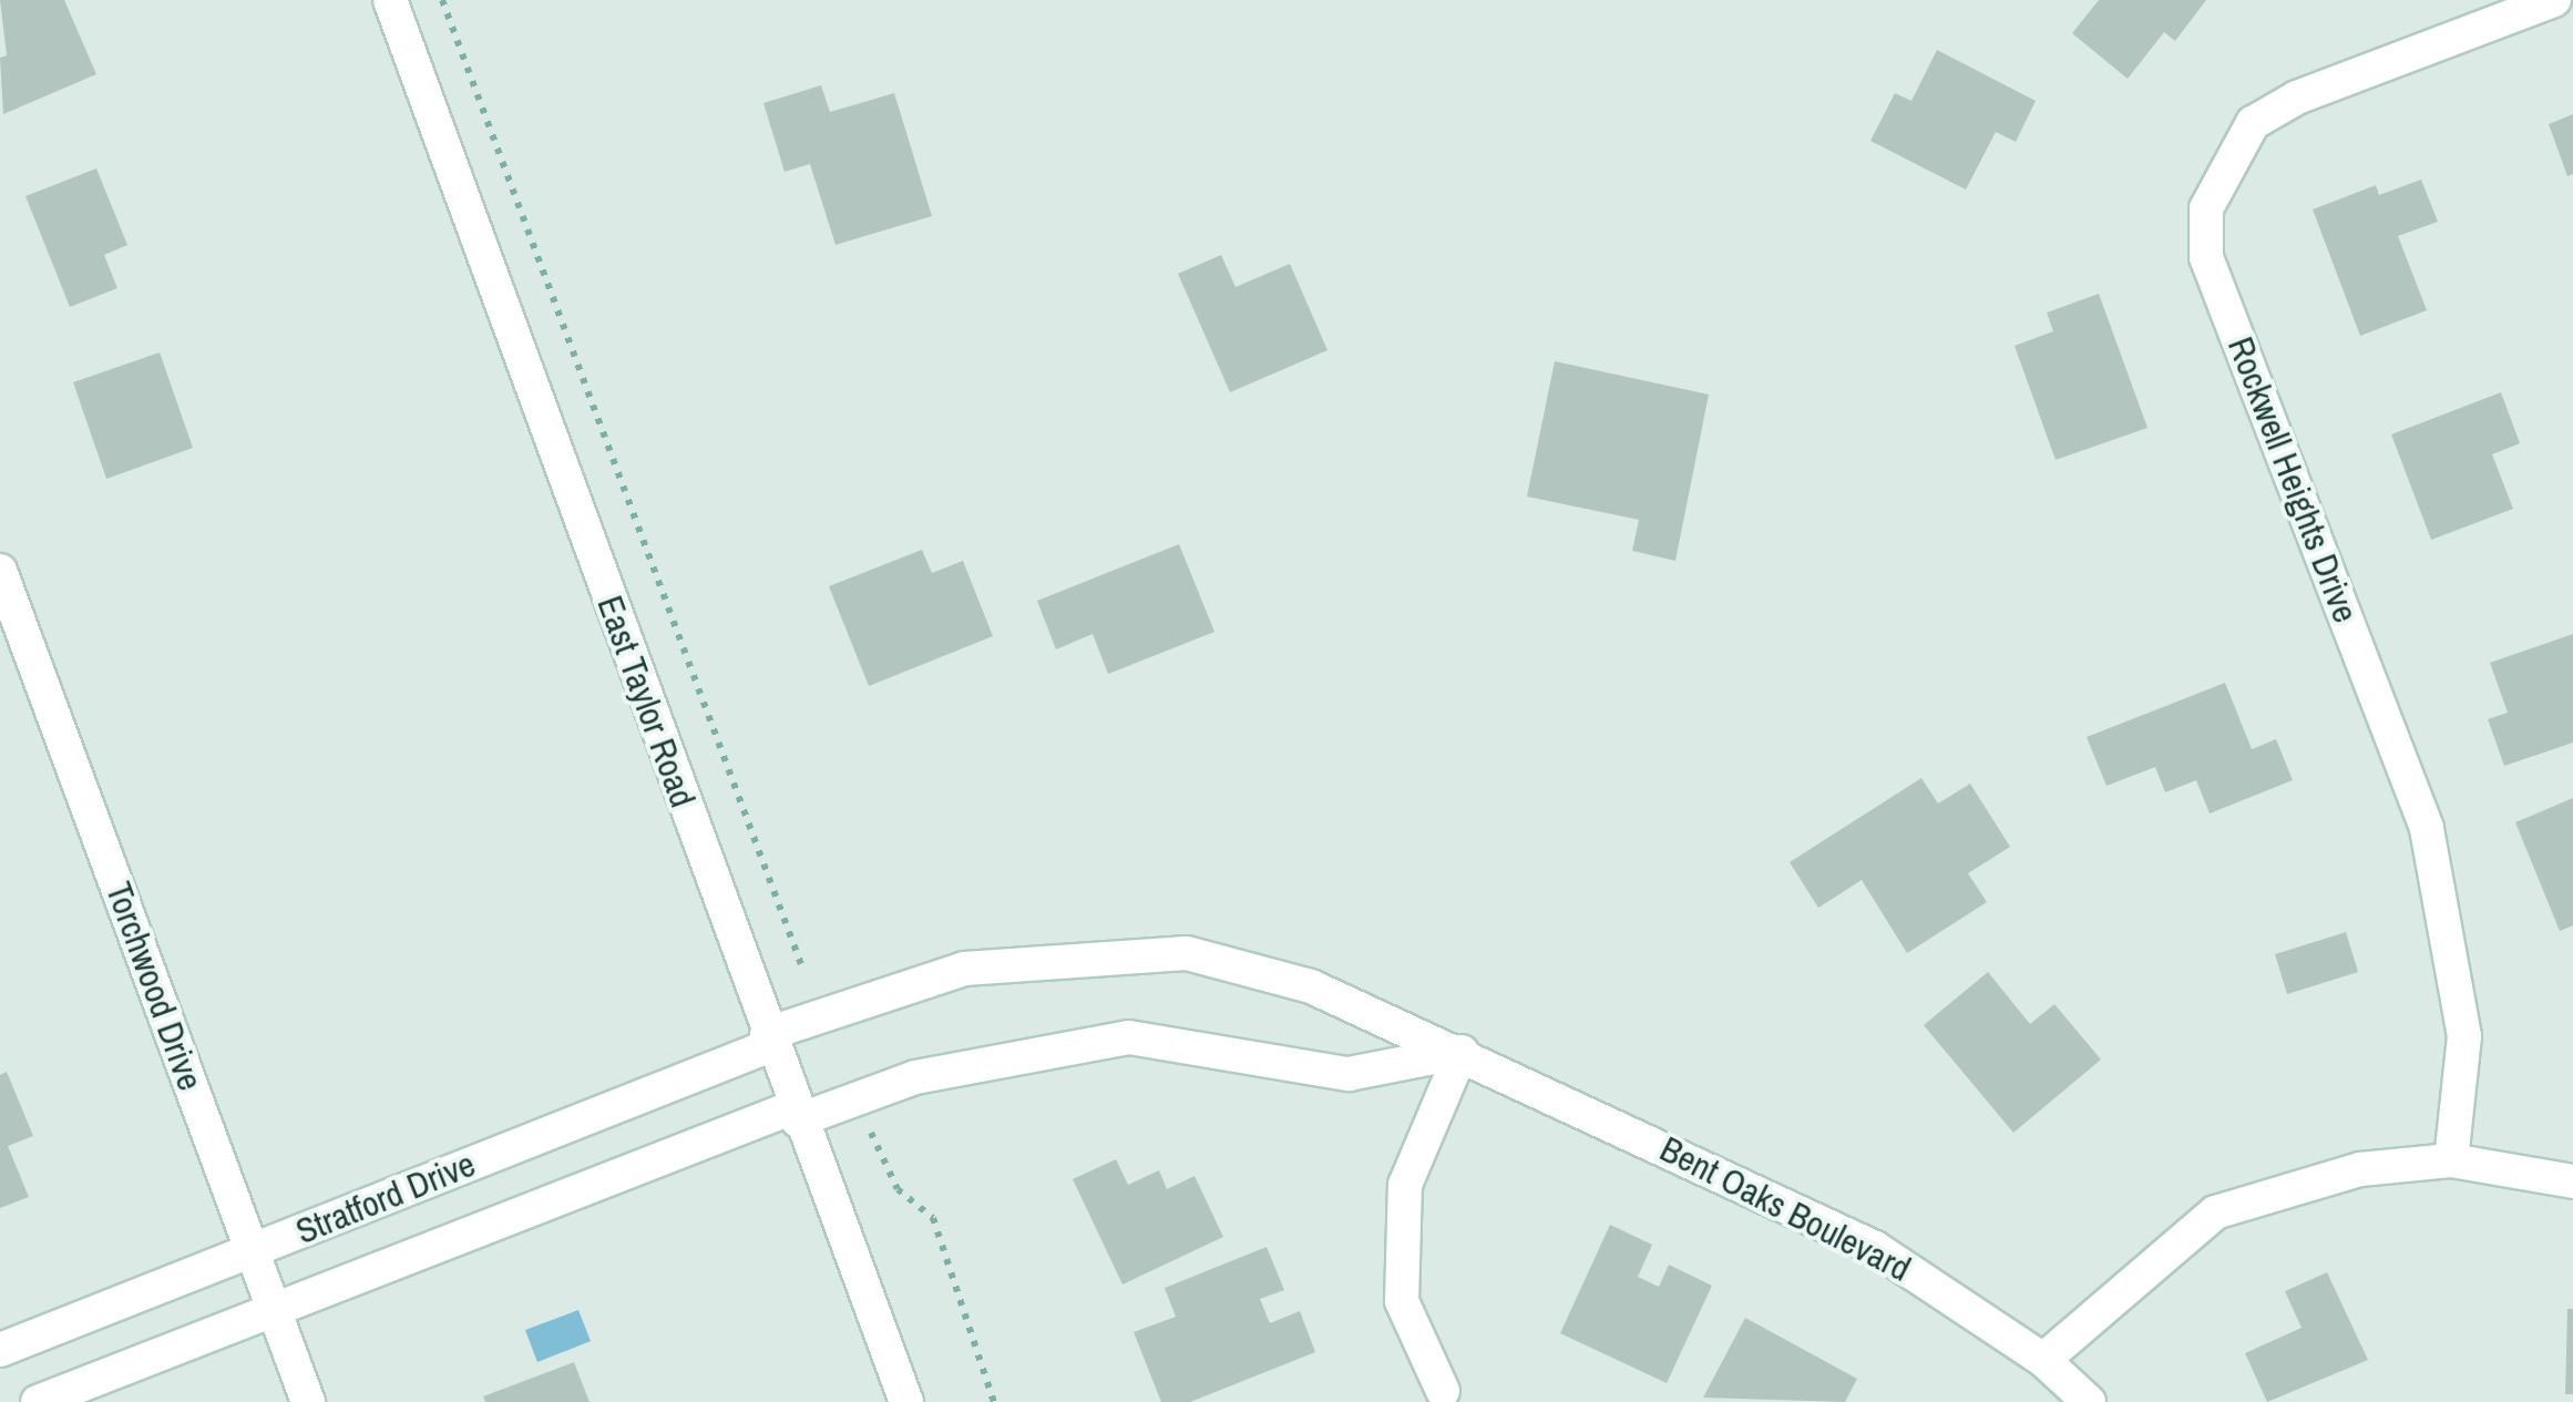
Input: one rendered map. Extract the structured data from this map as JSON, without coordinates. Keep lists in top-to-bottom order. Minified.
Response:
{"streets":{"street":["Rockwell Heights Drive","East Taylor Road","Torchwood Drive","Stratford Drive","Bent Oaks Boulevard"]},"crossings":[["East Taylor Road","Stratford Drive"],["East Taylor Road","Bent Oaks Boulevard"],["Torchwood Drive","Stratford Drive"],["Stratford Drive","Bent Oaks Boulevard"]]}
